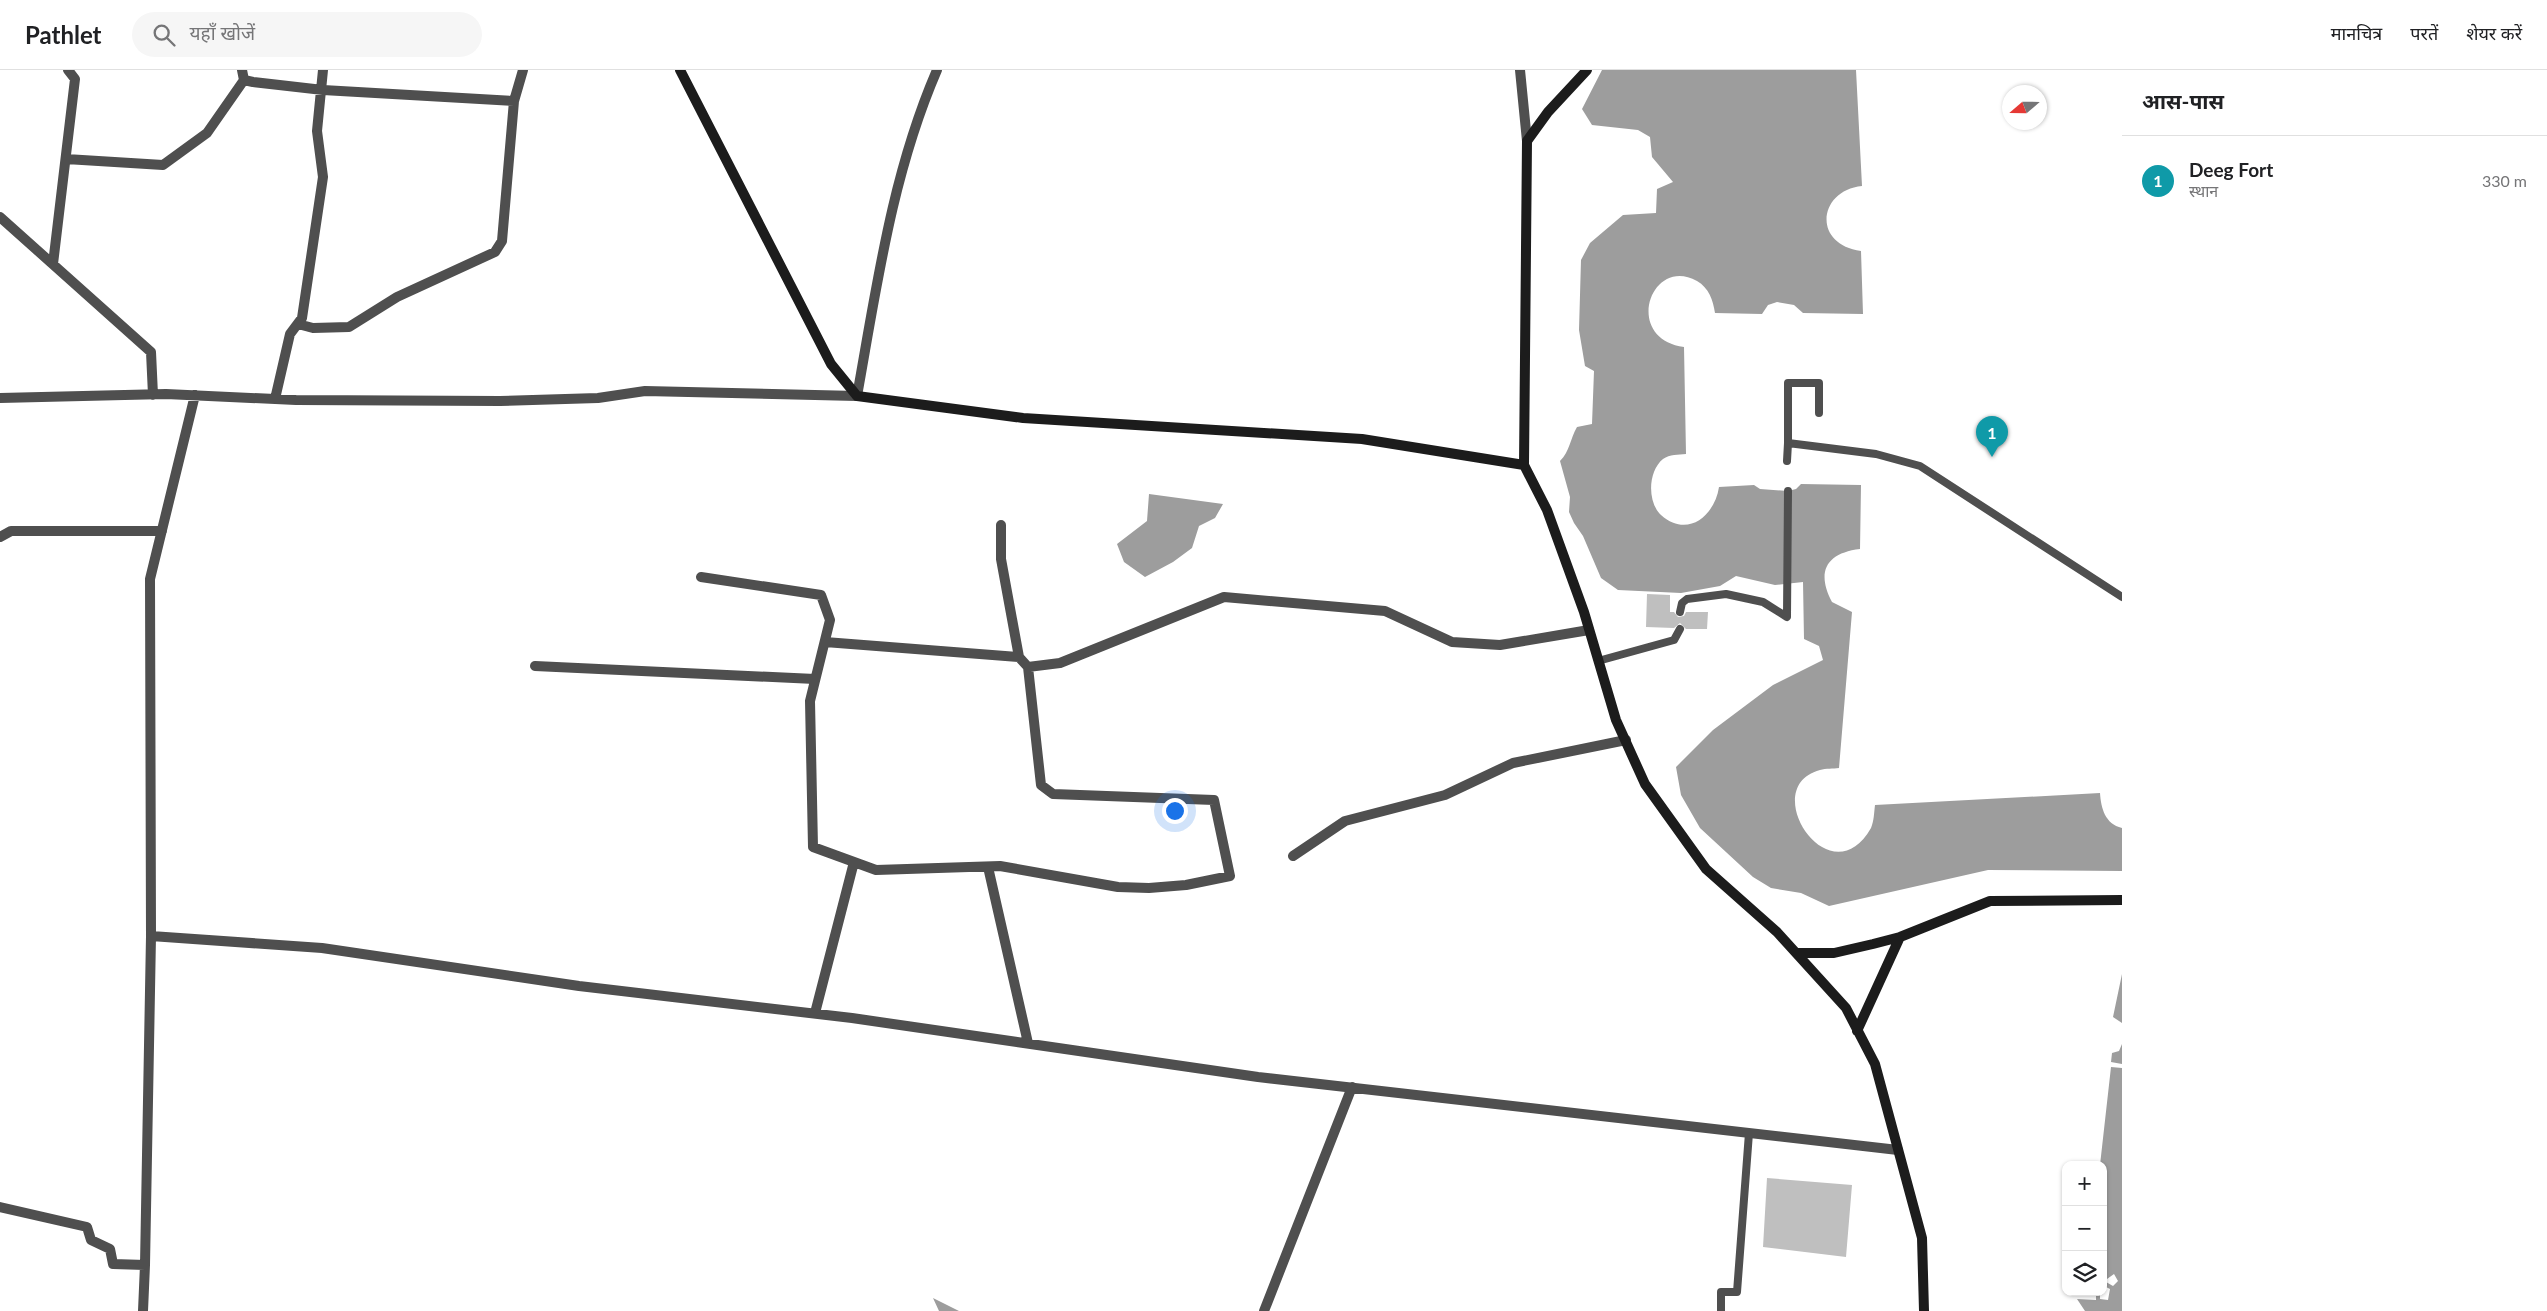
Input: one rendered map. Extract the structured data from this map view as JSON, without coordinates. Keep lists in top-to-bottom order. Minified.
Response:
{"north":"left","page":{"header":"Pathlet","search":"यहाँ खोजें","nav":["मानचित्र","परतें","शेयर करें"],"heading":"आस-पास","list":[{"mark":"1","name":"Deeg Fort","note":"स्थान","value":"330 m"}],"pins":"1","map_buttons":["+","−"]}}
